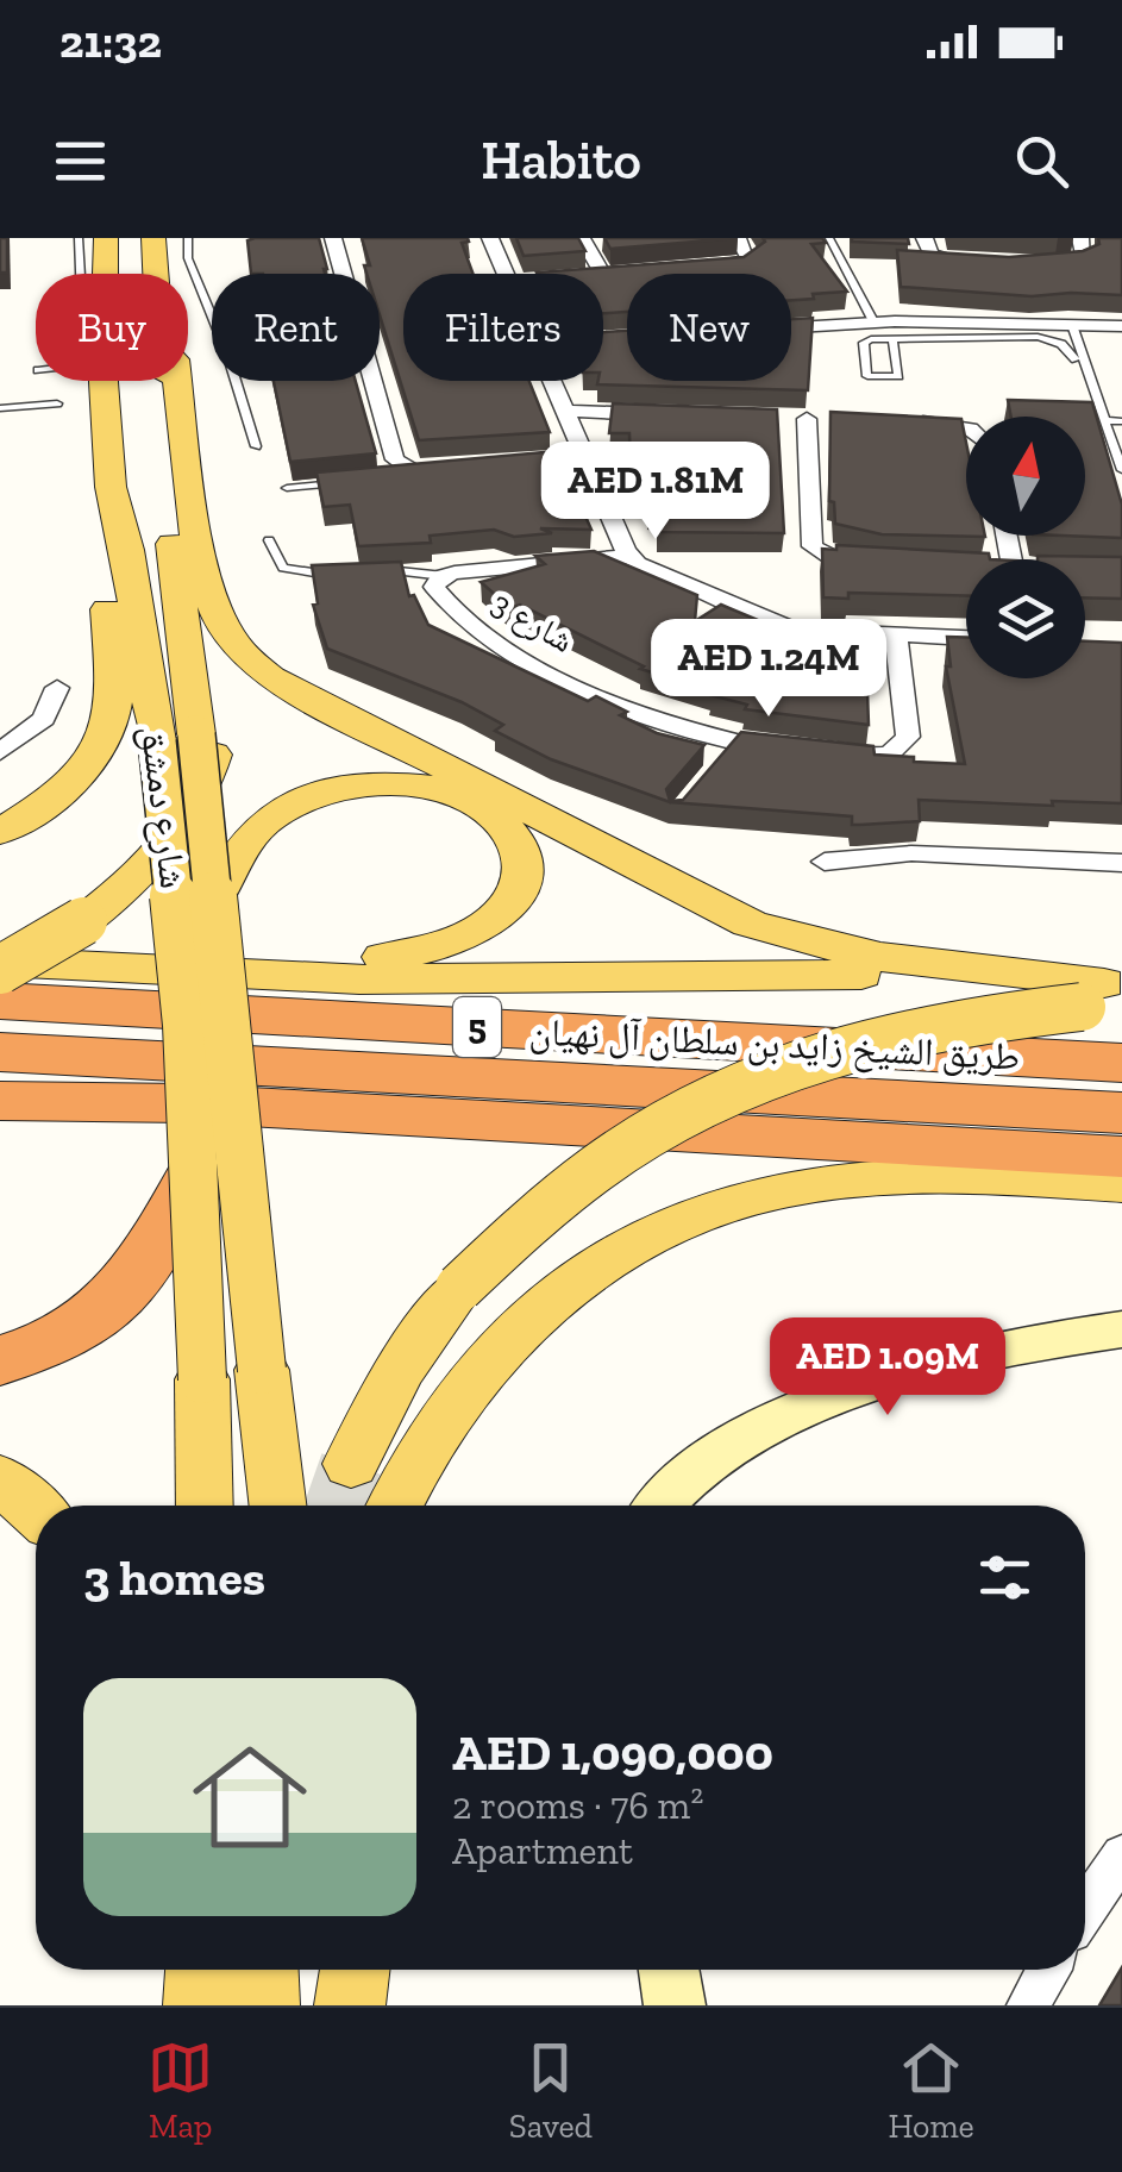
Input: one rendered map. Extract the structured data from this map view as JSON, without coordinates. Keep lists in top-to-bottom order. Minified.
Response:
{"streets":{"highway":["5","طريق الشيخ زايد بن سلطان آل نهيان"],"main road":["شارع دمشق"],"street":["شارع 3"]},"north":"top","page":{"status":"21:32","header":"Habito","chip":["Buy","Rent","Filters","New"],"price":["AED 1.81M","AED 1.24M","AED 1.09M"],"heading":"3 homes","list":[{"name":"AED 1,090,000","note":"2 rooms · 76 m² · Apartment"}],"tabs":["Map","Saved","Home"]}}
